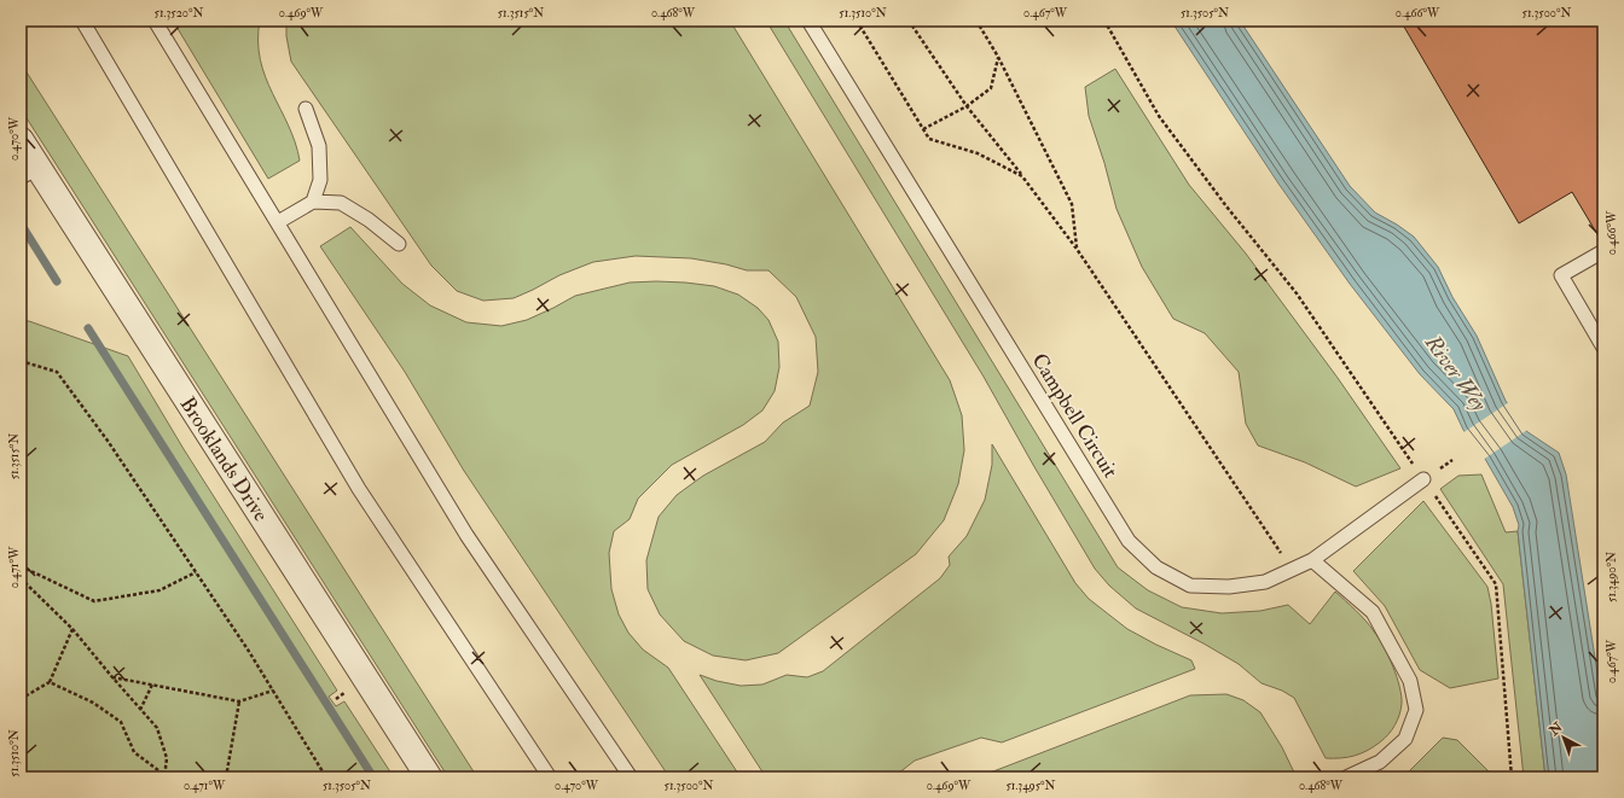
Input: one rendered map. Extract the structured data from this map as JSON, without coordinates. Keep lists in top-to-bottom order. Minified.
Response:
{"streets":{"street":["Brooklands Drive"],"lane":["Campbell Circuit"]},"water":["River Wey"],"north":"top left","coordinates":["51.3520°N","0.469°W","51.3515°N","0.468°W","51.3510°N","0.467°W","51.3505°N","0.466°W","51.3500°N","0.470°W","0.471°W","51.3490°N","51.3495°N"]}
